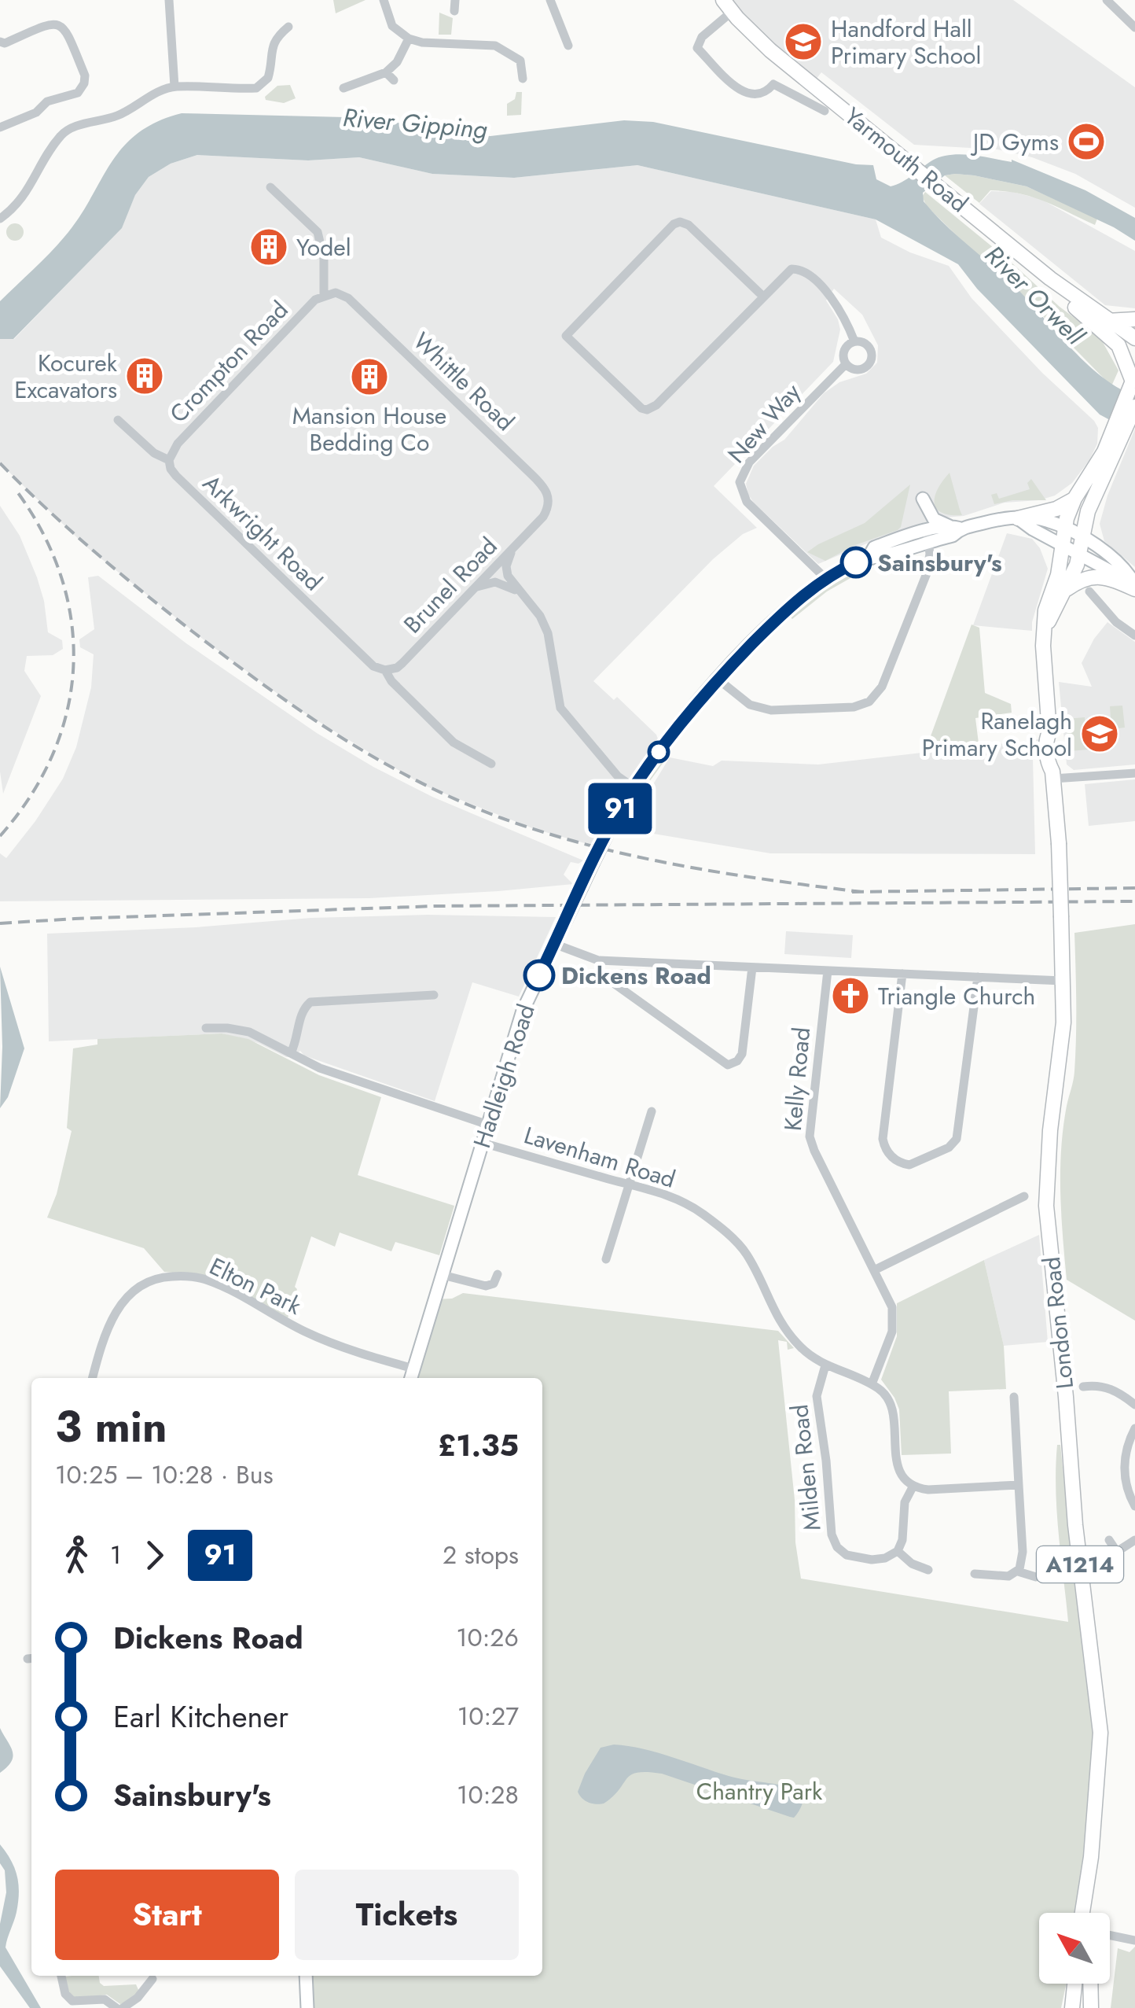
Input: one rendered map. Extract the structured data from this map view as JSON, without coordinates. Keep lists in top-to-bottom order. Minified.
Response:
{"streets":{"main road":["Yarmouth Road","London Road","A1214"],"street":["Crompton Road","Whittle Road","New Way","Arkwright Road","Brunel Road","Hadleigh Road","Kelly Road","Lavenham Road","Elton Park","Milden Road"]},"crossings":[["Crompton Road","Whittle Road"],["Crompton Road","Arkwright Road"],["Whittle Road","Brunel Road"],["New Way","Hadleigh Road"],["Arkwright Road","Brunel Road"],["Hadleigh Road","Lavenham Road"],["Hadleigh Road","Elton Park"],["Hadleigh Road","London Road"],["Kelly Road","Lavenham Road"],["Lavenham Road","Milden Road"]],"water":["River Gipping","River Orwell"],"parks":["Chantry Park"],"places":{"school or university":["Handford Hall Primary School","Ranelagh Primary School"],"sports":["JD Gyms"],"building":["Yodel","Kocurek Excavators","Mansion House Bedding Co"],"other":["Sainsbury's","Dickens Road"],"church":["Triangle Church"]},"lines":["bus line 91"],"north":"top left","page":{"on_map":"91","heading":["3 min","10:25 – 10:28 · Bus","£1.35"],"legs":["1","91","2 stops"],"list":[{"name":"Dickens Road","value":"10:26"},{"name":"Earl Kitchener","value":"10:27"},{"name":"Sainsbury's","value":"10:28"}],"buttons":["Start","Tickets"]}}
